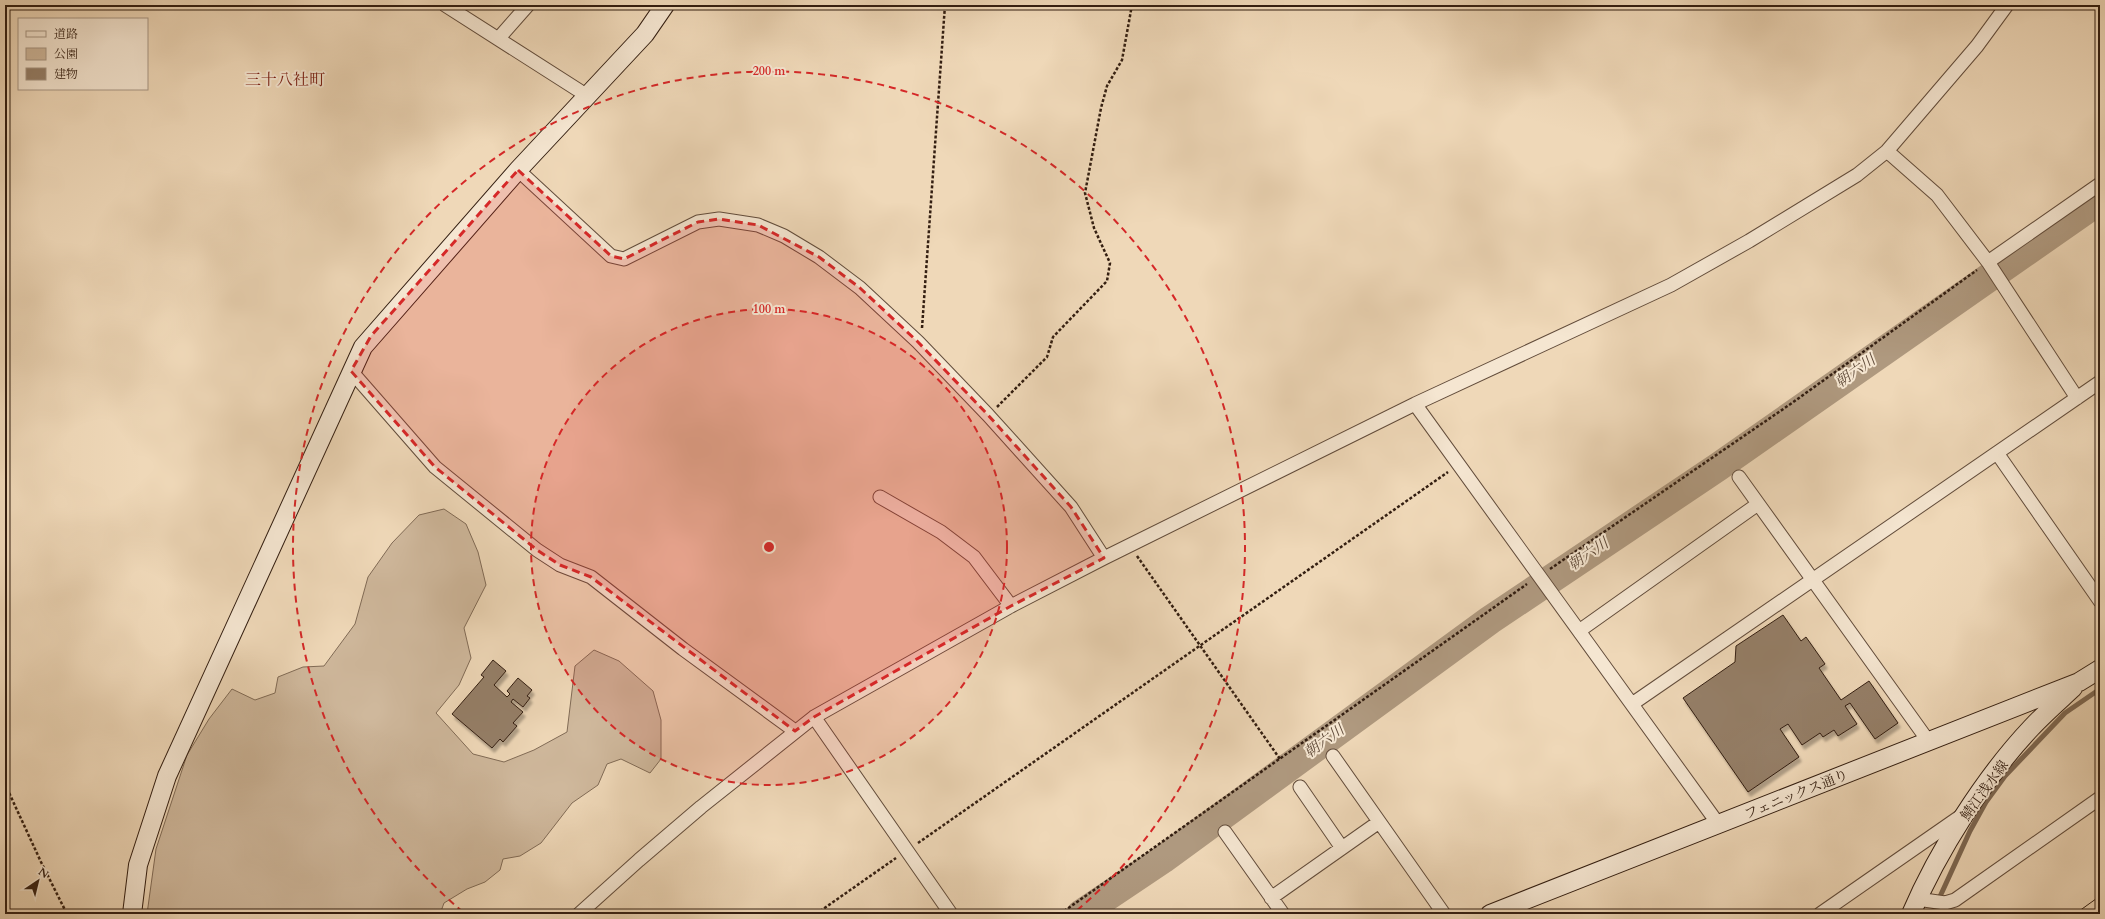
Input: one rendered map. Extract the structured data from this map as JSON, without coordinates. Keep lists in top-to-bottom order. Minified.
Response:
{"streets":{"street":["鯖江浅水線","フェニックス通り"]},"crossings":[["鯖江浅水線","フェニックス通り"]],"districts":["三十八社町"],"water":["朝六川"],"legend":["道路","公園","建物"],"north":"top right","rings":["200 m","100 m"]}
